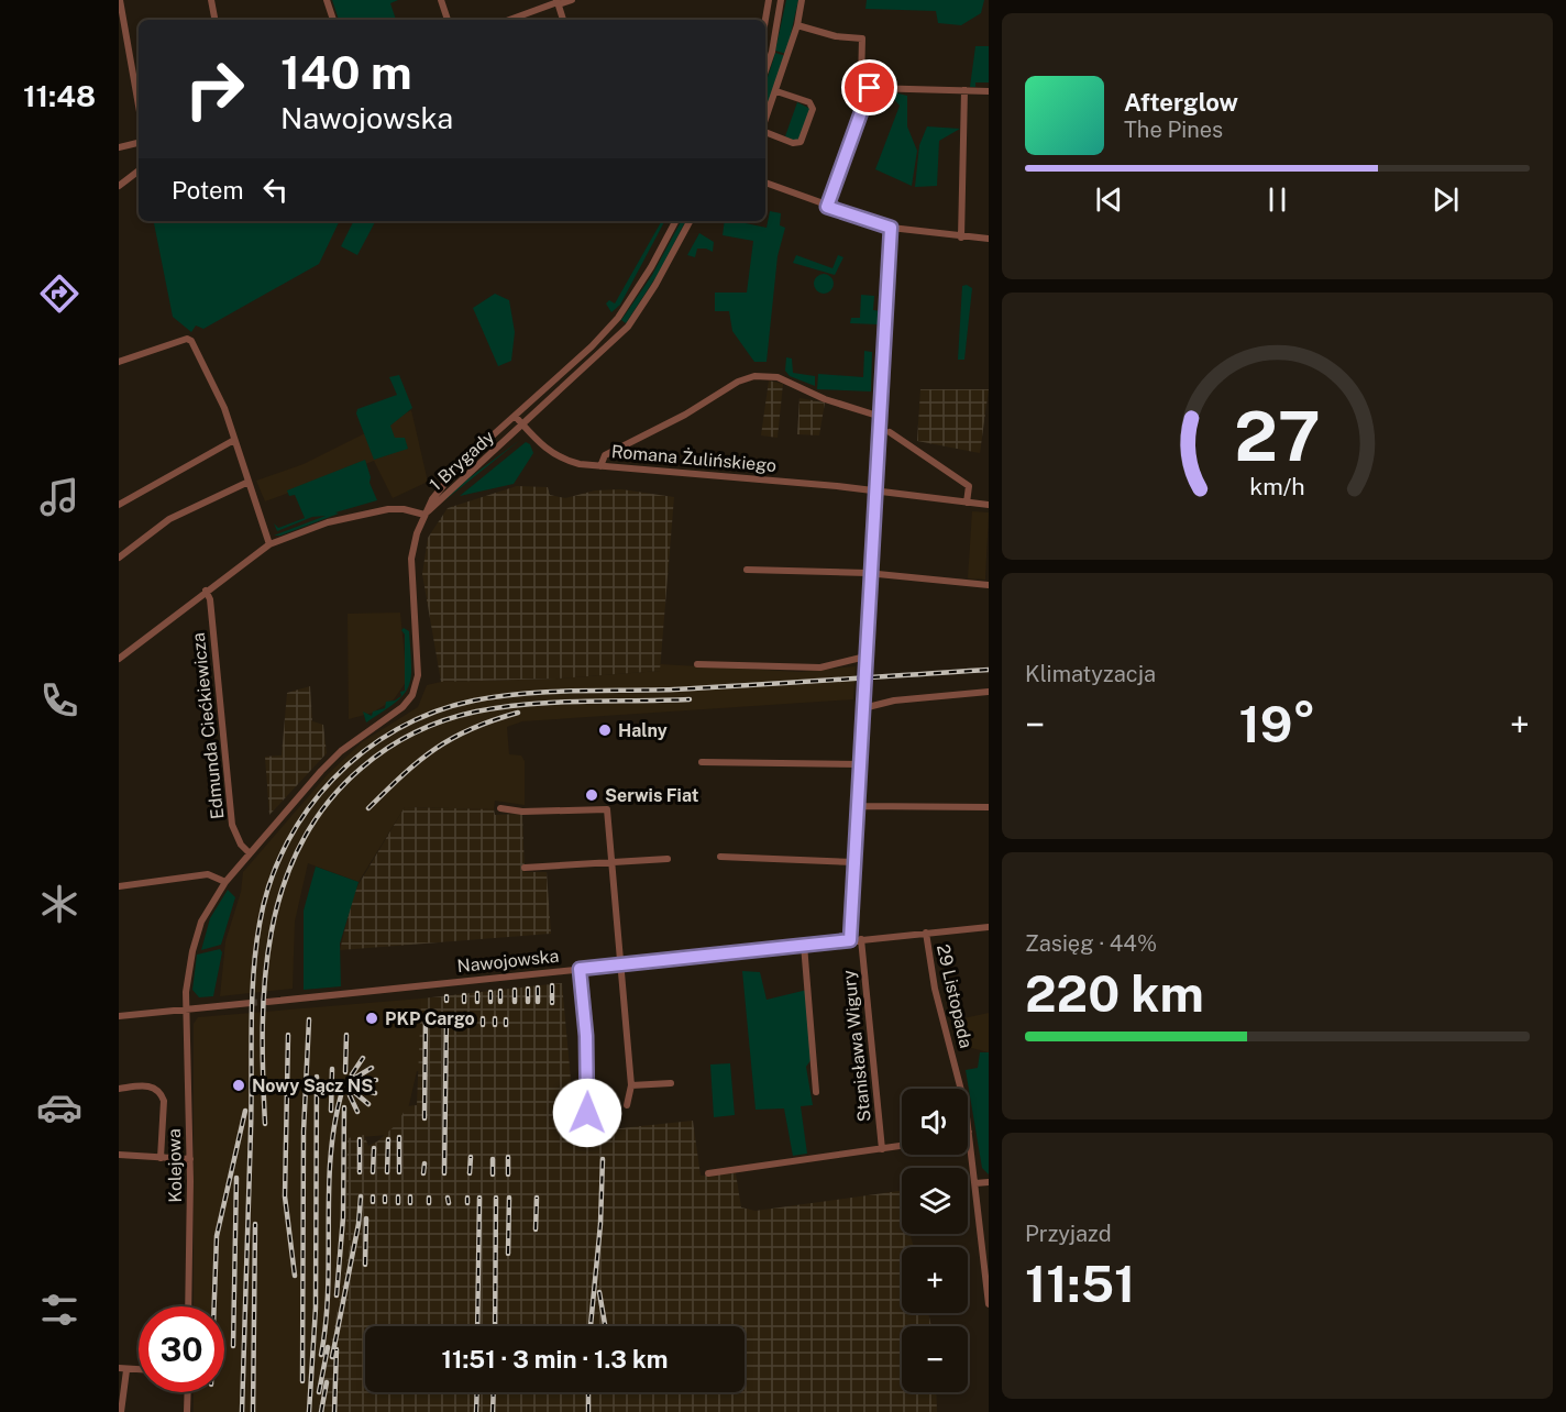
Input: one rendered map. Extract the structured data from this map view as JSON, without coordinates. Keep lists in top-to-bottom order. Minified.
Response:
{"streets":{"street":["Romana Żulińskiego","1 Brygady","Edmunda Ciećkiewicza","Nawojowska","29 Listopada","Stanisława Wigury","Kolejowa"]},"crossings":[["Romana Żulińskiego","1 Brygady"],["1 Brygady","Kolejowa"],["Edmunda Ciećkiewicza","Kolejowa"],["Nawojowska","29 Listopada"],["Nawojowska","Stanisława Wigury"]],"places":["Halny","Serwis Fiat","PKP Cargo","Nowy Sącz NS"],"page":{"tabs":"11:48","turn":["140 m","Nawojowska"],"song":["Afterglow","The Pines"],"then":"Potem","tile":["Klimatyzacja",["Zasięg · 44%","220 km"],["Przyjazd","11:51"]],"heat":["−","19°","+"],"map_buttons":["+","−"],"limit":"30","trip":"11:51 · 3 min · 1.3 km","gauge":["27","km/h"]}}
